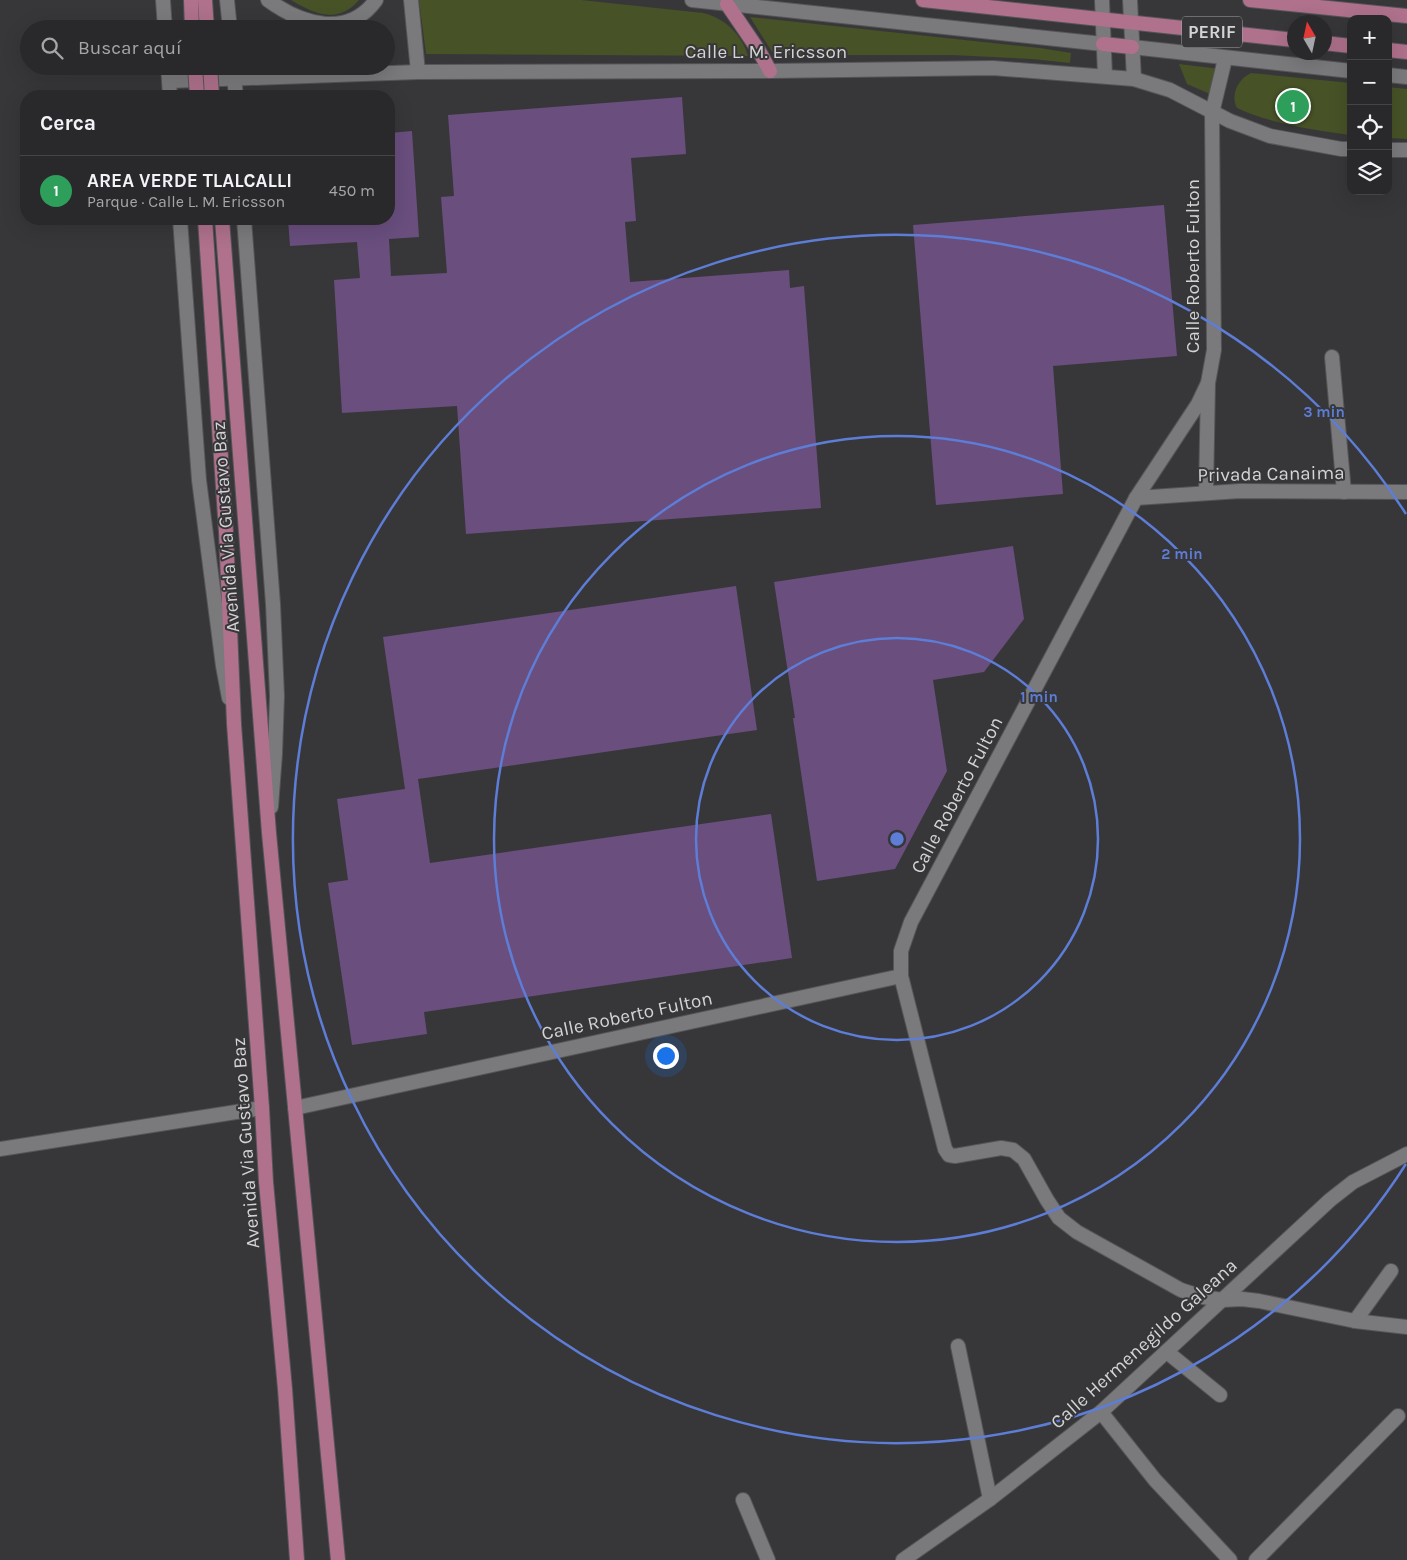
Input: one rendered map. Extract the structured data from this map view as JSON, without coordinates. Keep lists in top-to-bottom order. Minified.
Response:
{"streets":{"main road":["PERIF","Calle L. M. Ericsson","Calle Roberto Fulton","Privada Canaima","Avenida Via Gustavo Baz","Calle Hermenegildo Galeana"]},"crossings":[["Calle L. M. Ericsson","Calle Roberto Fulton"],["Calle Roberto Fulton","Privada Canaima"],["Calle Roberto Fulton","Avenida Via Gustavo Baz"]],"north":"top","page":{"map_buttons":["+","−"],"search":"Buscar aquí","pins":"1","heading":"Cerca","list":[{"mark":"1","name":"AREA VERDE TLALCALLI","note":"Parque · Calle L. M. Ericsson","value":"450 m"}]},"rings":["3 min","2 min","1 min"]}
